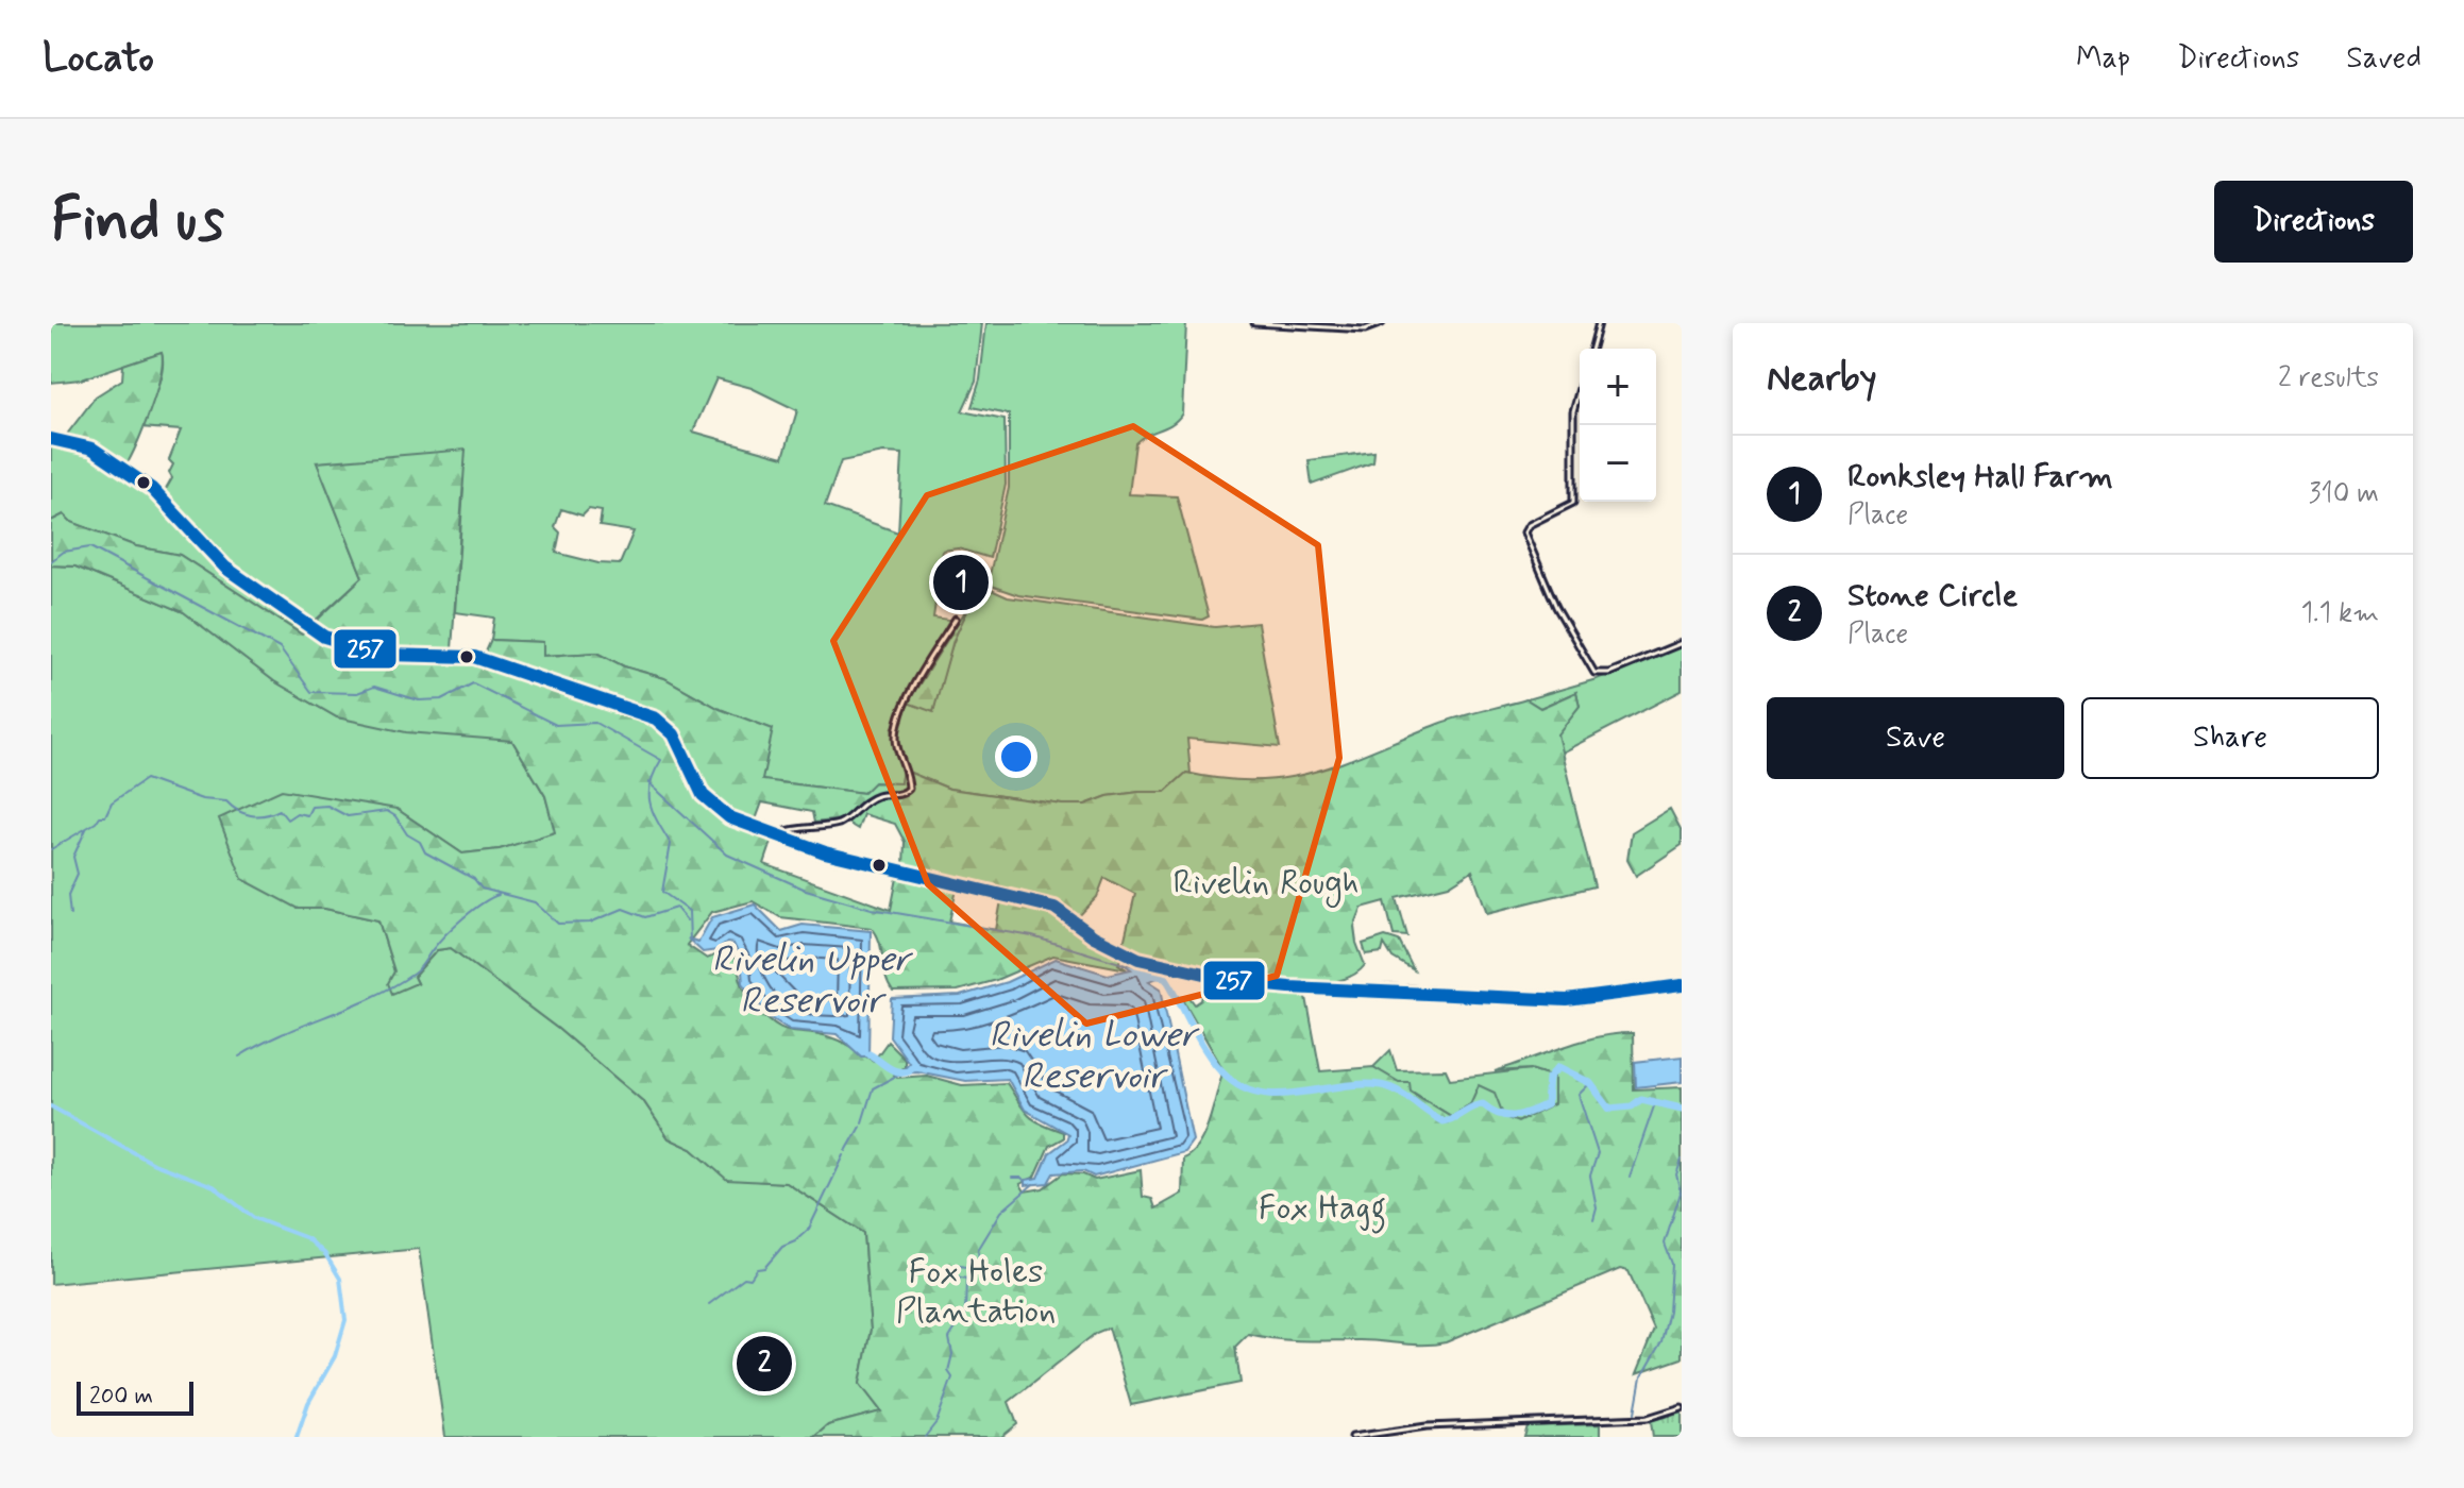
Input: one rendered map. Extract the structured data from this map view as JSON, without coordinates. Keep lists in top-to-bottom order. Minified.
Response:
{"water":["Rivelin Upper Reservoir","Rivelin Lower Reservoir"],"parks":["Rivelin Rough","Fox Hagg","Fox Holes Plantation"],"lines":["transit line 257"],"scale_bar":"200 m","page":{"header":"Locato","nav":["Map","Directions","Saved"],"buttons":["Directions",["Save","Share"]],"title":"Find us","heading":["Nearby","2 results"],"map_buttons":["+","−"],"list":[{"mark":"1","name":"Ronksley Hall Farm","note":"Place","value":"310 m"},{"mark":"2","name":"Stone Circle","note":"Place","value":"1.1 km"}],"pins":["1","2"],"scale":"200 m"}}
